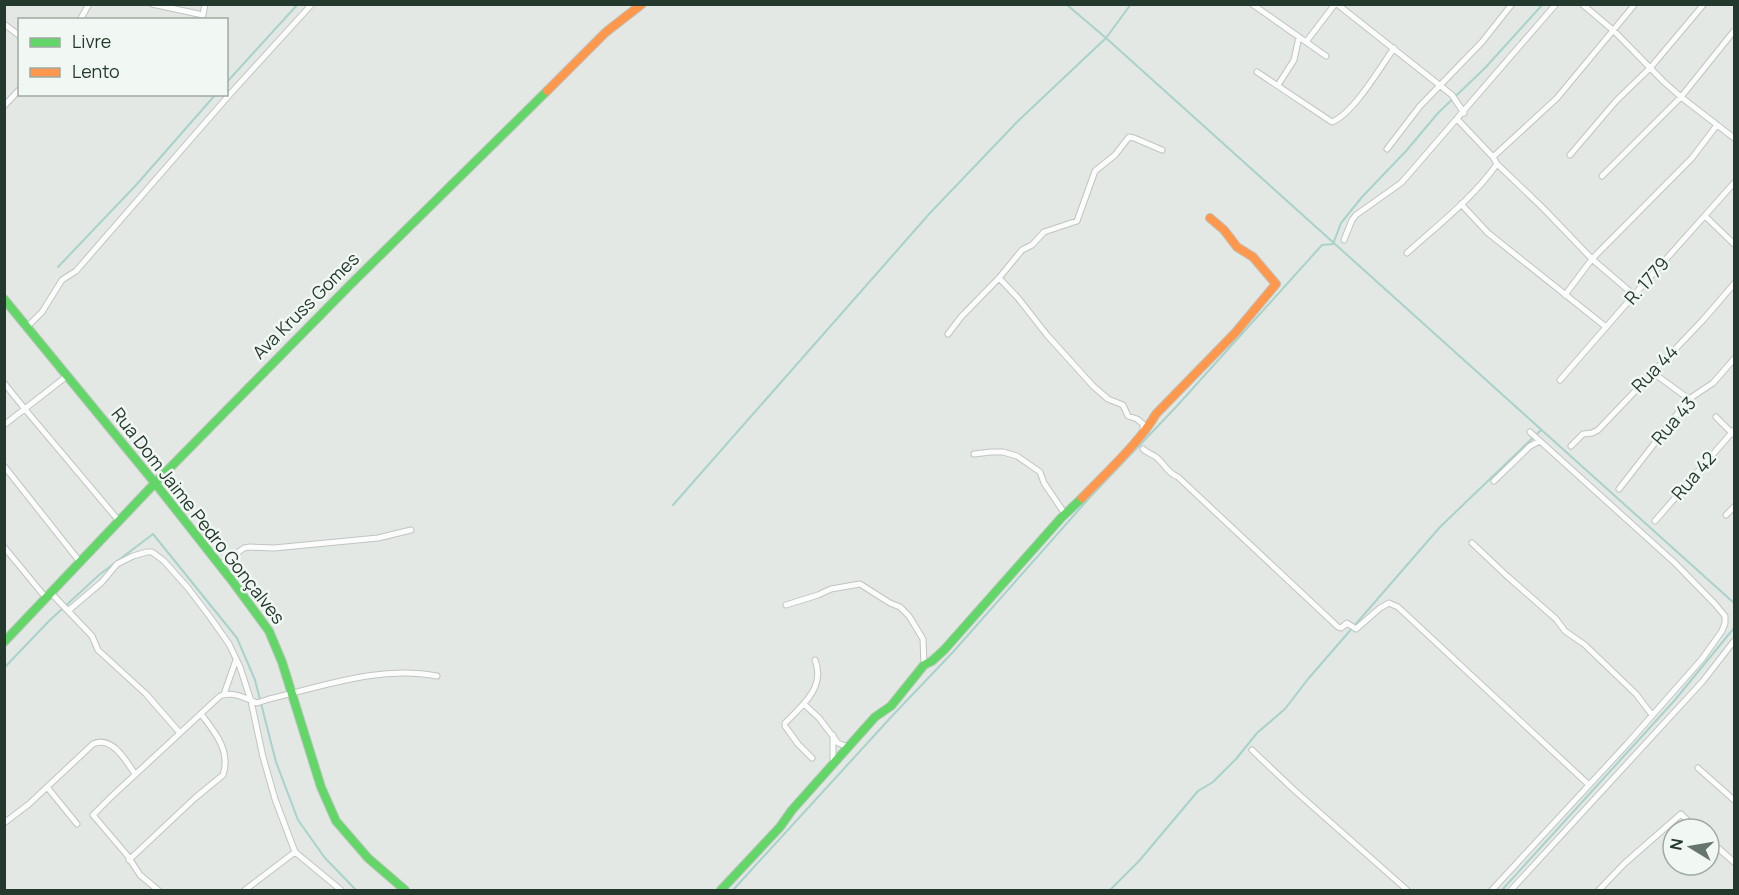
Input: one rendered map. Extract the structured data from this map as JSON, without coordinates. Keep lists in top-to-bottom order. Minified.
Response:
{"streets":{"street":["R. 1779","Ava Kruss Gomes","Rua 44","Rua 43","Rua 42","Rua Dom Jaime Pedro Gonçalves"]},"crossings":[["Ava Kruss Gomes","Rua Dom Jaime Pedro Gonçalves"]],"legend":["Livre","Lento"],"north":"left"}
